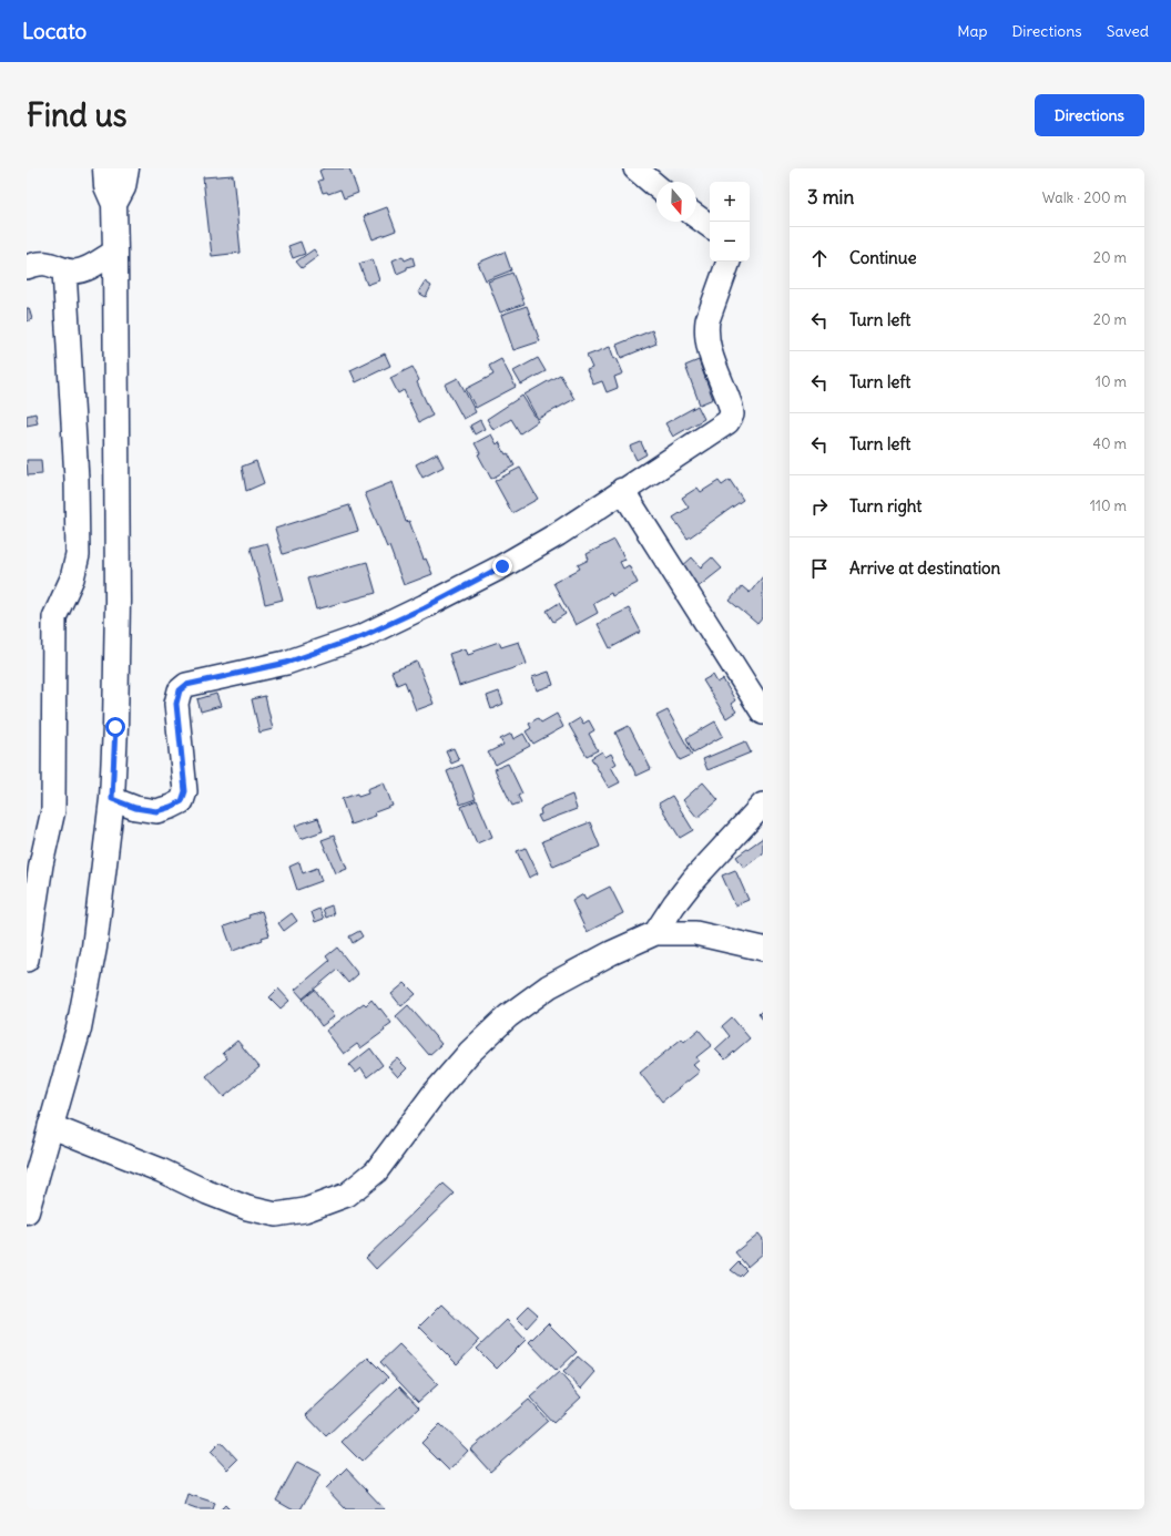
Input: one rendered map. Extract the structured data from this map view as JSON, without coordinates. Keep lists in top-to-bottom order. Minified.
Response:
{"north":"bottom","page":{"header":"Locato","nav":["Map","Directions","Saved"],"buttons":"Directions","title":"Find us","heading":["3 min","Walk · 200 m"],"map_buttons":["+","−"],"list":[["Continue","20 m"],["Turn left","20 m"],["Turn left","10 m"],["Turn left","40 m"],["Turn right","110 m"],"Arrive at destination"]}}
